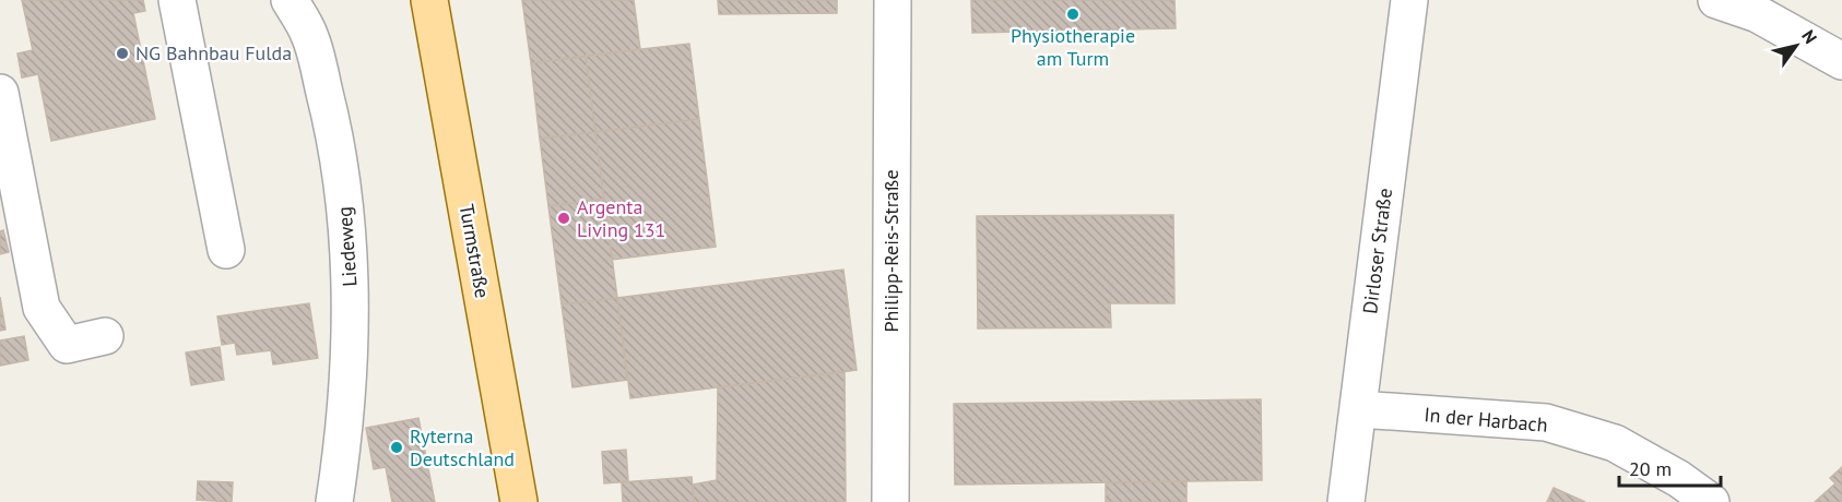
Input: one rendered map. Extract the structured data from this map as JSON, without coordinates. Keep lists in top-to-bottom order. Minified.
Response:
{"streets":{"main road":["Turmstraße"],"street":["Liedeweg","Philipp-Reis-Straße","Dirloser Straße","In der Harbach"]},"crossings":[["Dirloser Straße","In der Harbach"]],"places":["Physiotherapie am Turm","NG Bahnbau Fulda","Argenta Living 131","Ryterna Deutschland"],"scale_bar":"20 m","north":"top right"}
